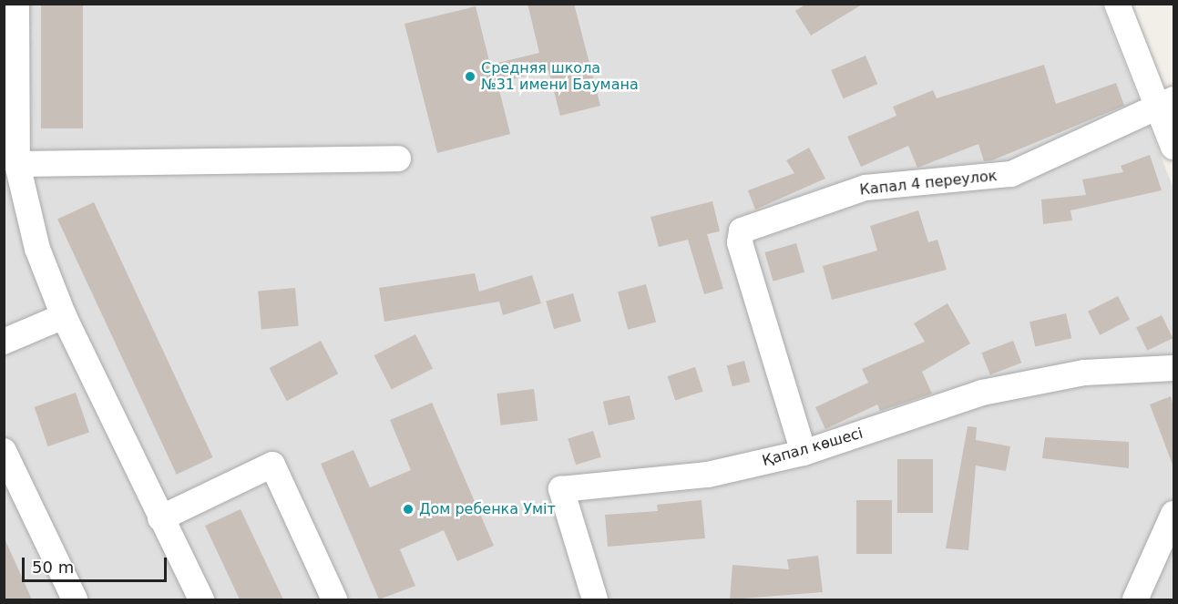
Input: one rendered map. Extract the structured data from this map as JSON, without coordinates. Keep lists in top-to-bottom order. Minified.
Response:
{"streets":{"street":["Капал 4 переулок","Қапал көшесі"]},"crossings":[["Капал 4 переулок","Қапал көшесі"]],"places":["Средняя школа №31 имени Баумана","Дом ребенка Умiт"],"scale_bar":"50 m"}
